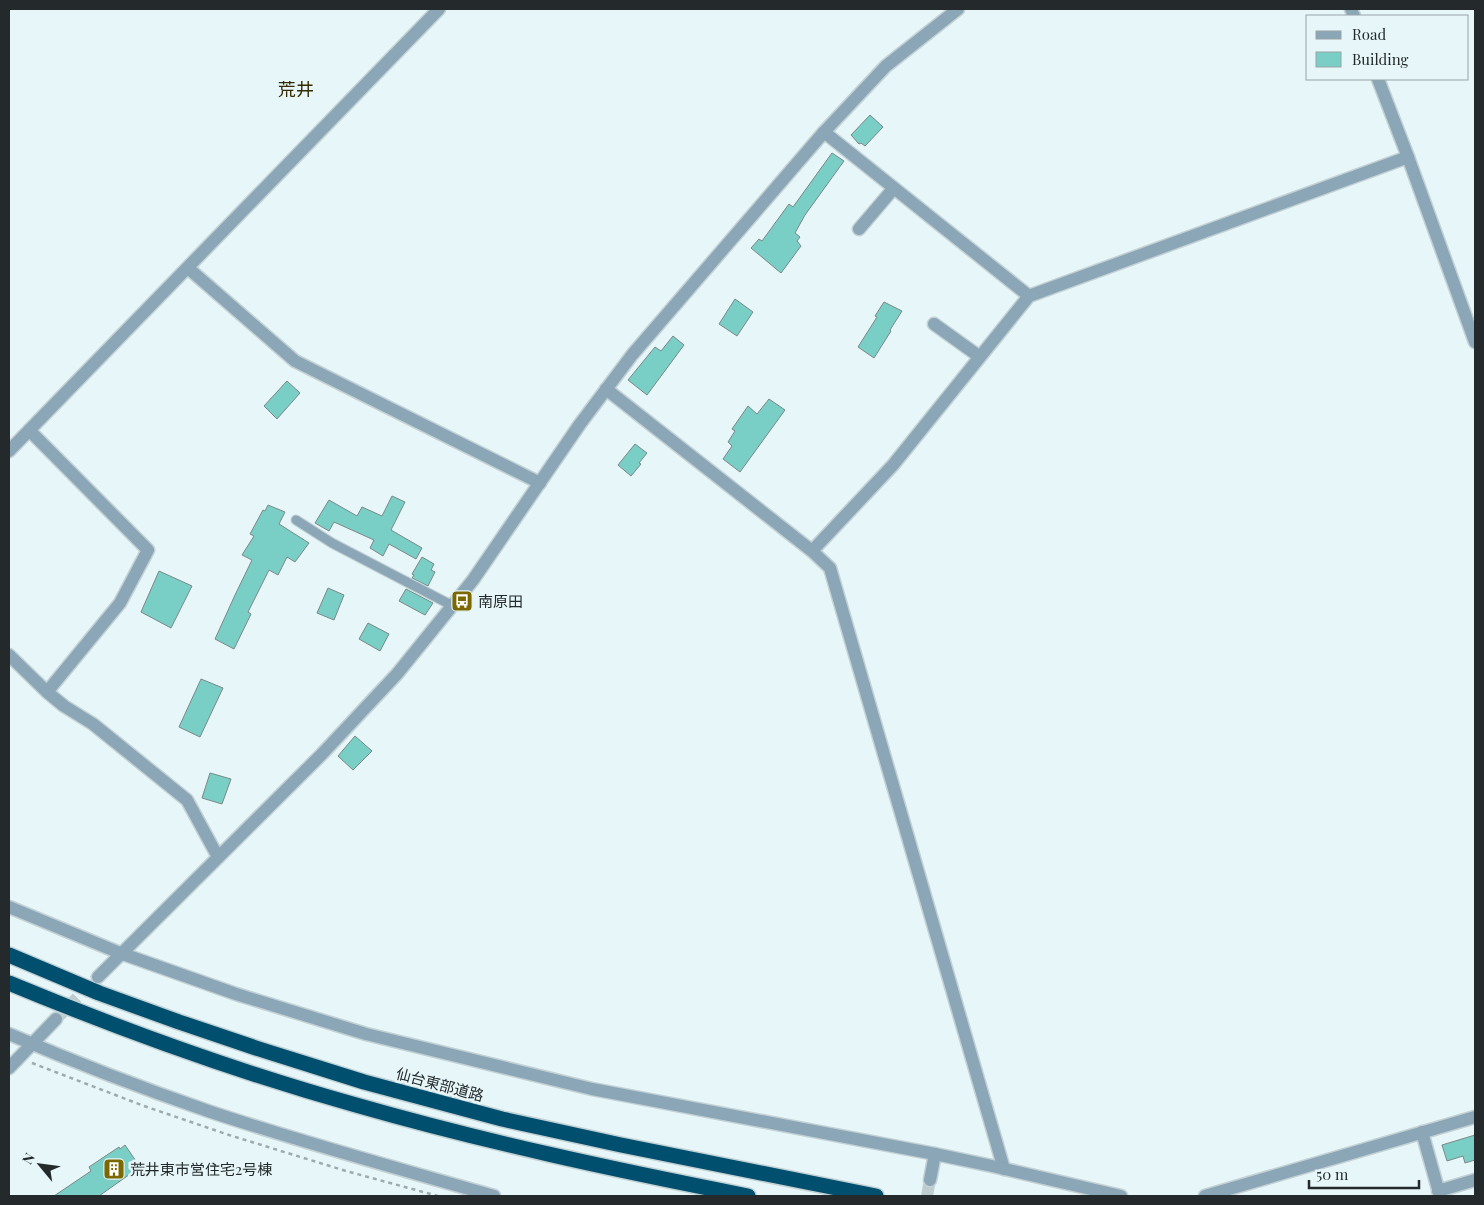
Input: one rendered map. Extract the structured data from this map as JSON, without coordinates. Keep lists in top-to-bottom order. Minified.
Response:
{"streets":{"highway":["仙台東部道路"]},"districts":["荒井"],"places":{"bus stop":["南原田"],"building":["荒井東市営住宅2号棟"]},"legend":["Road","Building"],"scale_bar":"50 m","north":"top left"}
